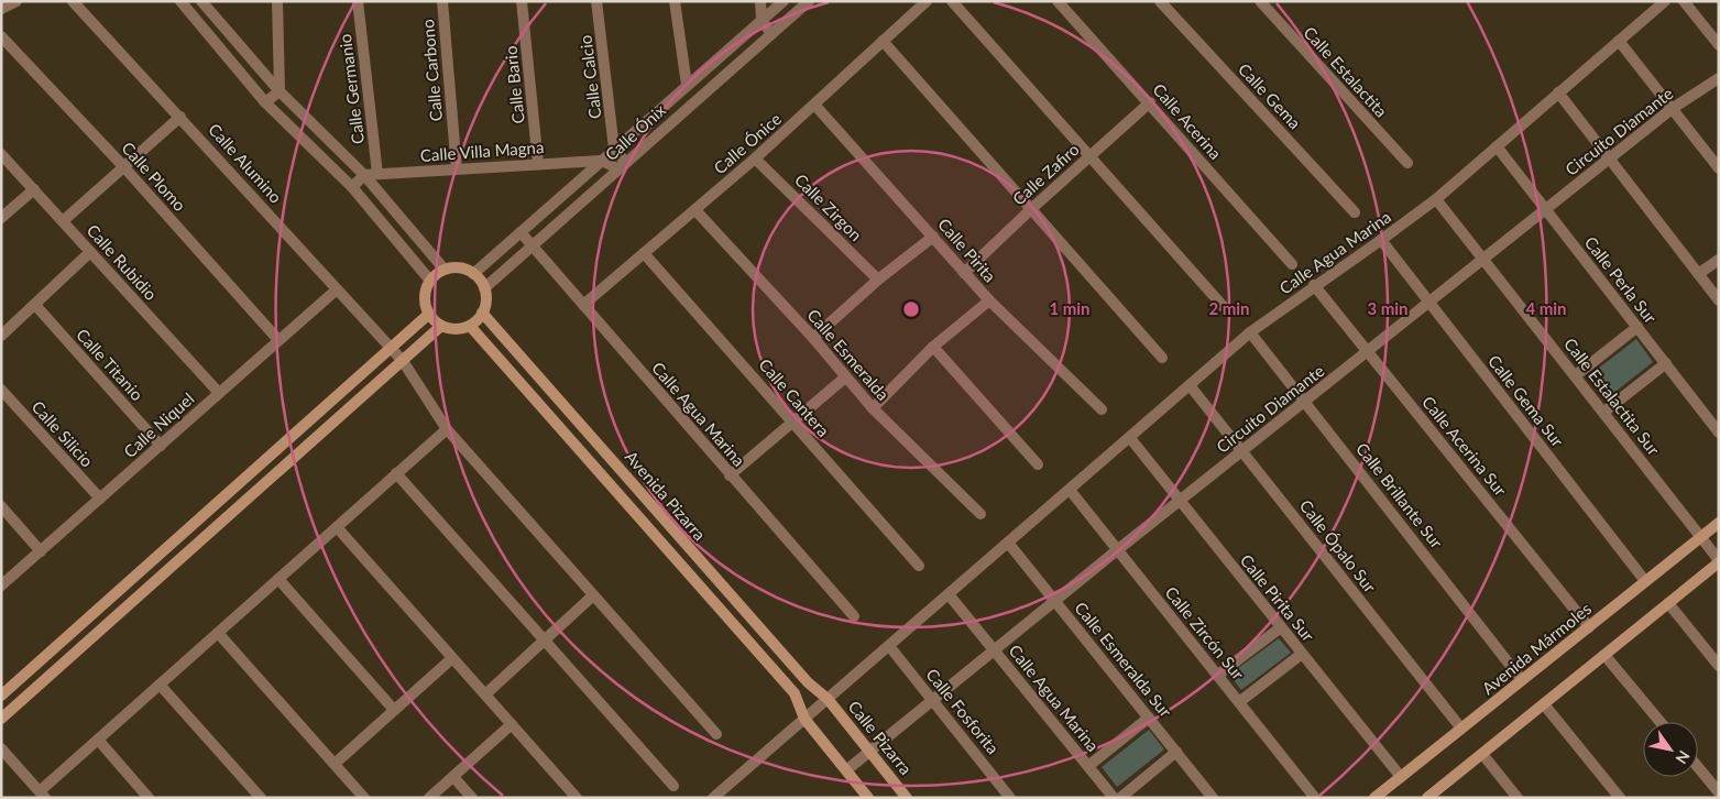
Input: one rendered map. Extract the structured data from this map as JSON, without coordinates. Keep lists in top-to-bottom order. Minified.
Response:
{"streets":{"street":["Calle Carbono","Calle Estalactita","Calle Calcio","Calle Bario","Calle Germanio","Calle Gema","Calle Acerina","Circuito Diamante","Calle Ónix","Calle Ónice","Calle Villa Magna","Calle Alumino","Calle Zafiro","Calle Plomo","Calle Zirgon","Calle Pirita","Calle Agua Marina","Calle Rubidio","Calle Perla Sur","Calle Esmeralda","Calle Titanio","Calle Estalactita Sur","Calle Cantera","Calle Gema Sur","Calle Niquel","Calle Silicio","Calle Acerina Sur","Avenida Pizarra","Calle Brillante Sur","Calle Ópalo Sur","Calle Pirita Sur","Calle Zircón Sur","Avenida Mármoles","Calle Esmeralda Sur","Calle Fosforita","Calle Pizarra"]},"crossings":[["Calle Carbono","Calle Villa Magna"],["Calle Calcio","Calle Ónix"],["Calle Bario","Calle Villa Magna"],["Calle Germanio","Calle Villa Magna"],["Calle Acerina","Calle Zafiro"],["Circuito Diamante","Calle Agua Marina"],["Circuito Diamante","Calle Perla Sur"],["Circuito Diamante","Calle Estalactita Sur"],["Circuito Diamante","Calle Gema Sur"],["Circuito Diamante","Calle Acerina Sur"],["Circuito Diamante","Calle Brillante Sur"],["Circuito Diamante","Calle Ópalo Sur"],["Circuito Diamante","Calle Pirita Sur"],["Circuito Diamante","Calle Zircón Sur"],["Circuito Diamante","Calle Esmeralda Sur"],["Circuito Diamante","Calle Fosforita"],["Circuito Diamante","Calle Pizarra"],["Calle Ónix","Calle Villa Magna"],["Calle Ónix","Calle Agua Marina"],["Calle Ónix","Avenida Pizarra"],["Calle Ónice","Calle Zirgon"],["Calle Ónice","Calle Pirita"],["Calle Ónice","Calle Agua Marina"],["Calle Ónice","Calle Esmeralda"],["Calle Ónice","Calle Cantera"],["Calle Alumino","Calle Niquel"],["Calle Zafiro","Calle Pirita"],["Calle Plomo","Calle Niquel"],["Calle Agua Marina","Calle Perla Sur"],["Calle Agua Marina","Calle Estalactita Sur"],["Calle Agua Marina","Calle Gema Sur"],["Calle Agua Marina","Calle Acerina Sur"],["Calle Agua Marina","Avenida Pizarra"],["Calle Agua Marina","Calle Brillante Sur"],["Calle Agua Marina","Calle Ópalo Sur"],["Calle Agua Marina","Calle Pirita Sur"],["Calle Agua Marina","Calle Zircón Sur"],["Calle Agua Marina","Calle Esmeralda Sur"],["Calle Agua Marina","Calle Fosforita"],["Calle Agua Marina","Calle Pizarra"],["Calle Rubidio","Calle Niquel"],["Calle Titanio","Calle Niquel"],["Calle Estalactita Sur","Avenida Mármoles"],["Calle Gema Sur","Avenida Mármoles"],["Calle Niquel","Calle Silicio"],["Calle Acerina Sur","Avenida Mármoles"],["Avenida Pizarra","Calle Pizarra"],["Calle Brillante Sur","Avenida Mármoles"],["Calle Ópalo Sur","Avenida Mármoles"],["Calle Pirita Sur","Avenida Mármoles"]],"north":"bottom right","rings":["1 min","2 min","3 min","4 min"]}
